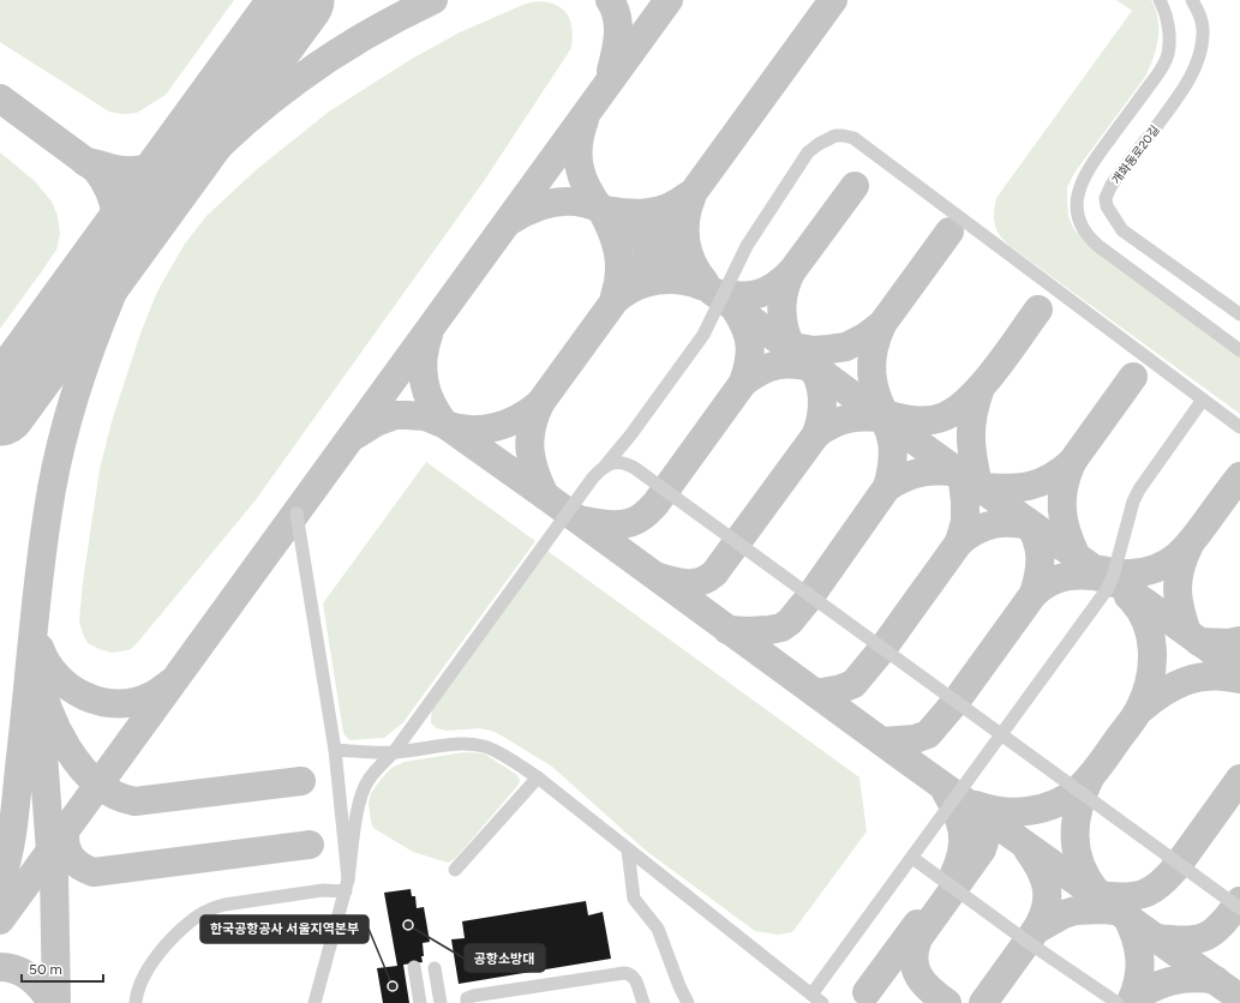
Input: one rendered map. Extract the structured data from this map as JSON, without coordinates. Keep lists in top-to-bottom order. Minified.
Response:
{"streets":{"street":["개화동로20길"]},"places":["공항소방대","한국공항공사 서울지역본부"],"scale_bar":"50 m"}
